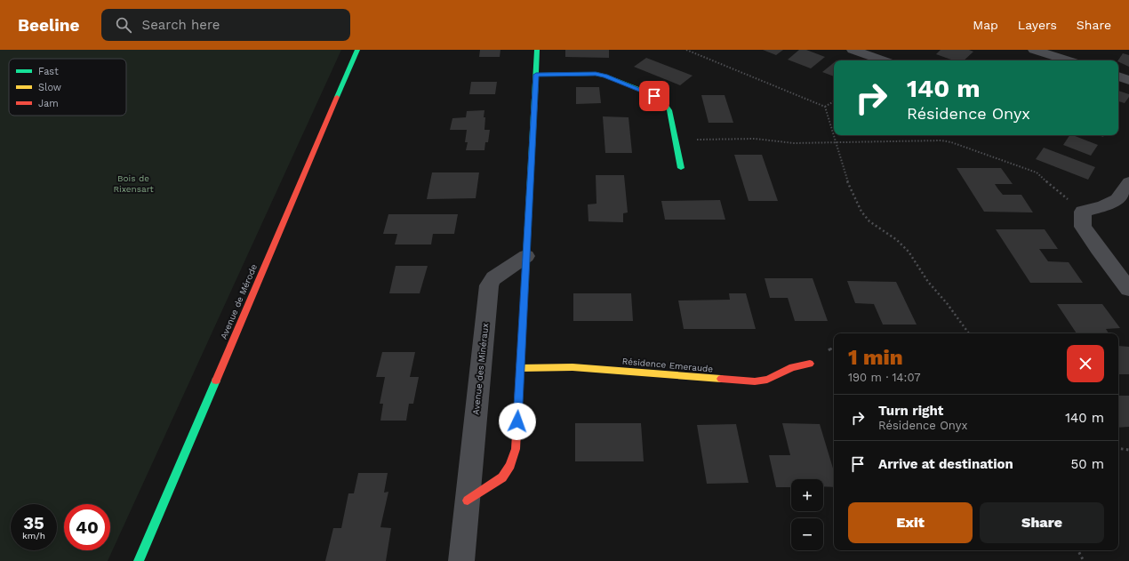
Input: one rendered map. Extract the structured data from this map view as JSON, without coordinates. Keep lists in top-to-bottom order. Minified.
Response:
{"streets":{"street":["Avenue de Mérode","Résidence Emeraude","Avenue des Minéraux"]},"parks":["Bois de Rixensart"],"legend":["Fast","Slow","Jam"],"page":{"header":"Beeline","search":"Search here","nav":["Map","Layers","Share"],"turn":["140 m","Résidence Onyx"],"heading":["1 min","190 m · 14:07"],"list":[{"name":"Turn right","note":"Résidence Onyx","value":"140 m"},{"name":"Arrive at destination","value":"50 m"}],"map_buttons":["+","−"],"buttons":["Exit","Share"],"speed":"35 km/h","limit":"40"}}
